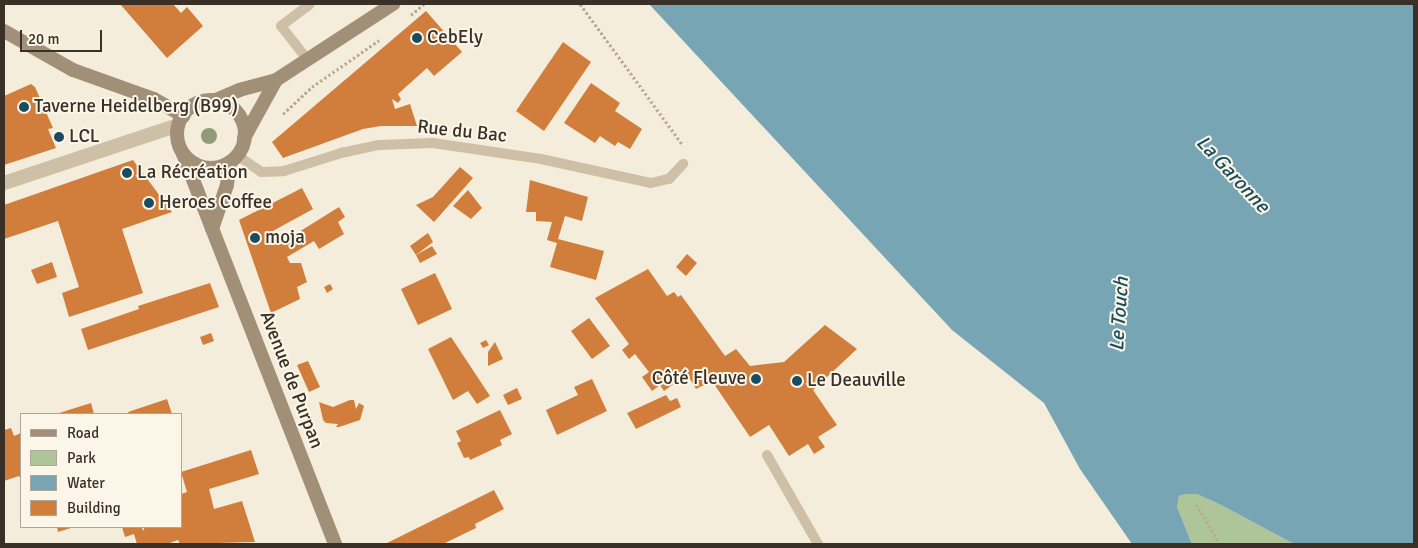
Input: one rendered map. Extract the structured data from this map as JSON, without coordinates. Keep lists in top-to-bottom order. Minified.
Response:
{"streets":{"main road":["Avenue de Purpan"],"lane":["Rue du Bac"]},"crossings":[["Rue du Bac","Avenue de Purpan"]],"water":["La Garonne","Le Touch"],"places":["CebEly","Taverne Heidelberg (B99)","LCL","La Récréation","Heroes Coffee","moja","Côté Fleuve","Le Deauville"],"legend":["Road","Park","Water","Building"],"scale_bar":"20 m"}
